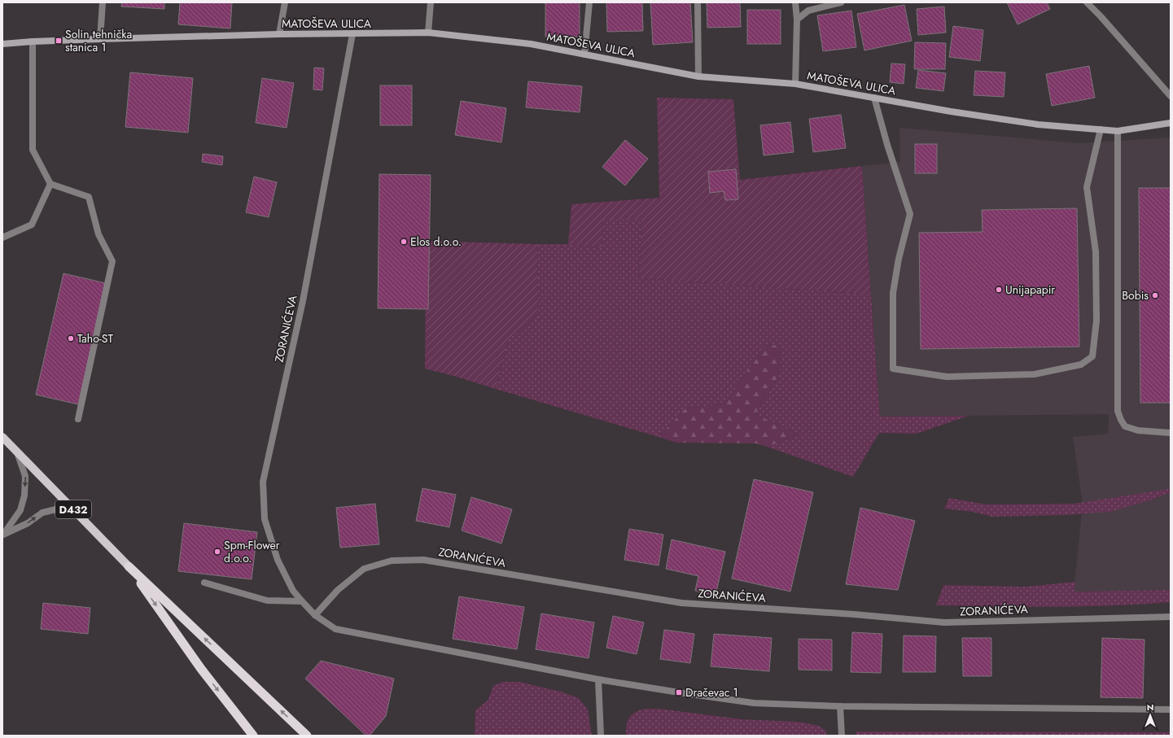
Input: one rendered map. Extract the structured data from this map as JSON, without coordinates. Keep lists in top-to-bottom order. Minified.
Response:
{"streets":{"main road":["MATOŠEVA ULICA","D432"],"street":["ZORANIĆEVA"]},"crossings":[["MATOŠEVA ULICA","ZORANIĆEVA"]],"places":{"transit":["Solin tehnička stanica 1","Dračevac 1"],"other":["Elos d.o.o.","Unijapapir","Bobis","Taho-ST","Spm-Flower d.o.o."]},"north":"top"}
